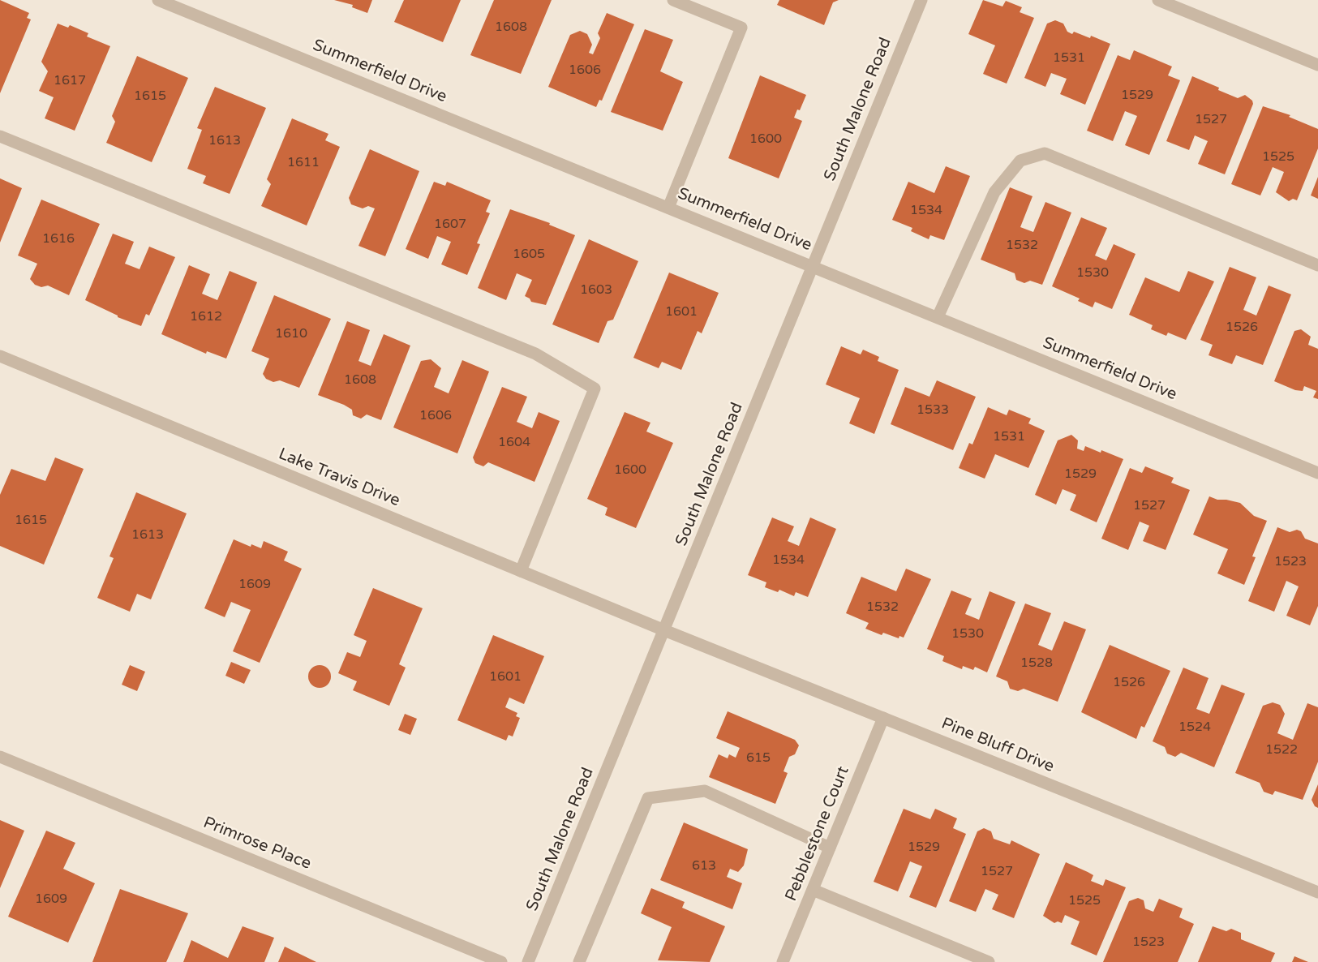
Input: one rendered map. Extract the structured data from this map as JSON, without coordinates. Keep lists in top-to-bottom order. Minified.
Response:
{"streets":{"street":["Summerfield Drive","South Malone Road","Lake Travis Drive","Pine Bluff Drive","Pebblestone Court","Primrose Place"]},"crossings":[["Summerfield Drive","South Malone Road"],["South Malone Road","Lake Travis Drive"],["South Malone Road","Pine Bluff Drive"],["Lake Travis Drive","Pine Bluff Drive"],["Pine Bluff Drive","Pebblestone Court"]],"house_numbers":["1608","1531","1606","1617","1529","1615","1527","1600","1613","1525","1611","1534","1607","1616","1532","1605","1530","1603","1601","1612","1526","1610","1608","1533","1606","1531","1604","1600","1529","1527","1615","1613","1534","1523","1609","1532","1530","1528","1601","1526","1524","1522","615","1529","613","1527","1609","1525","1523"]}
